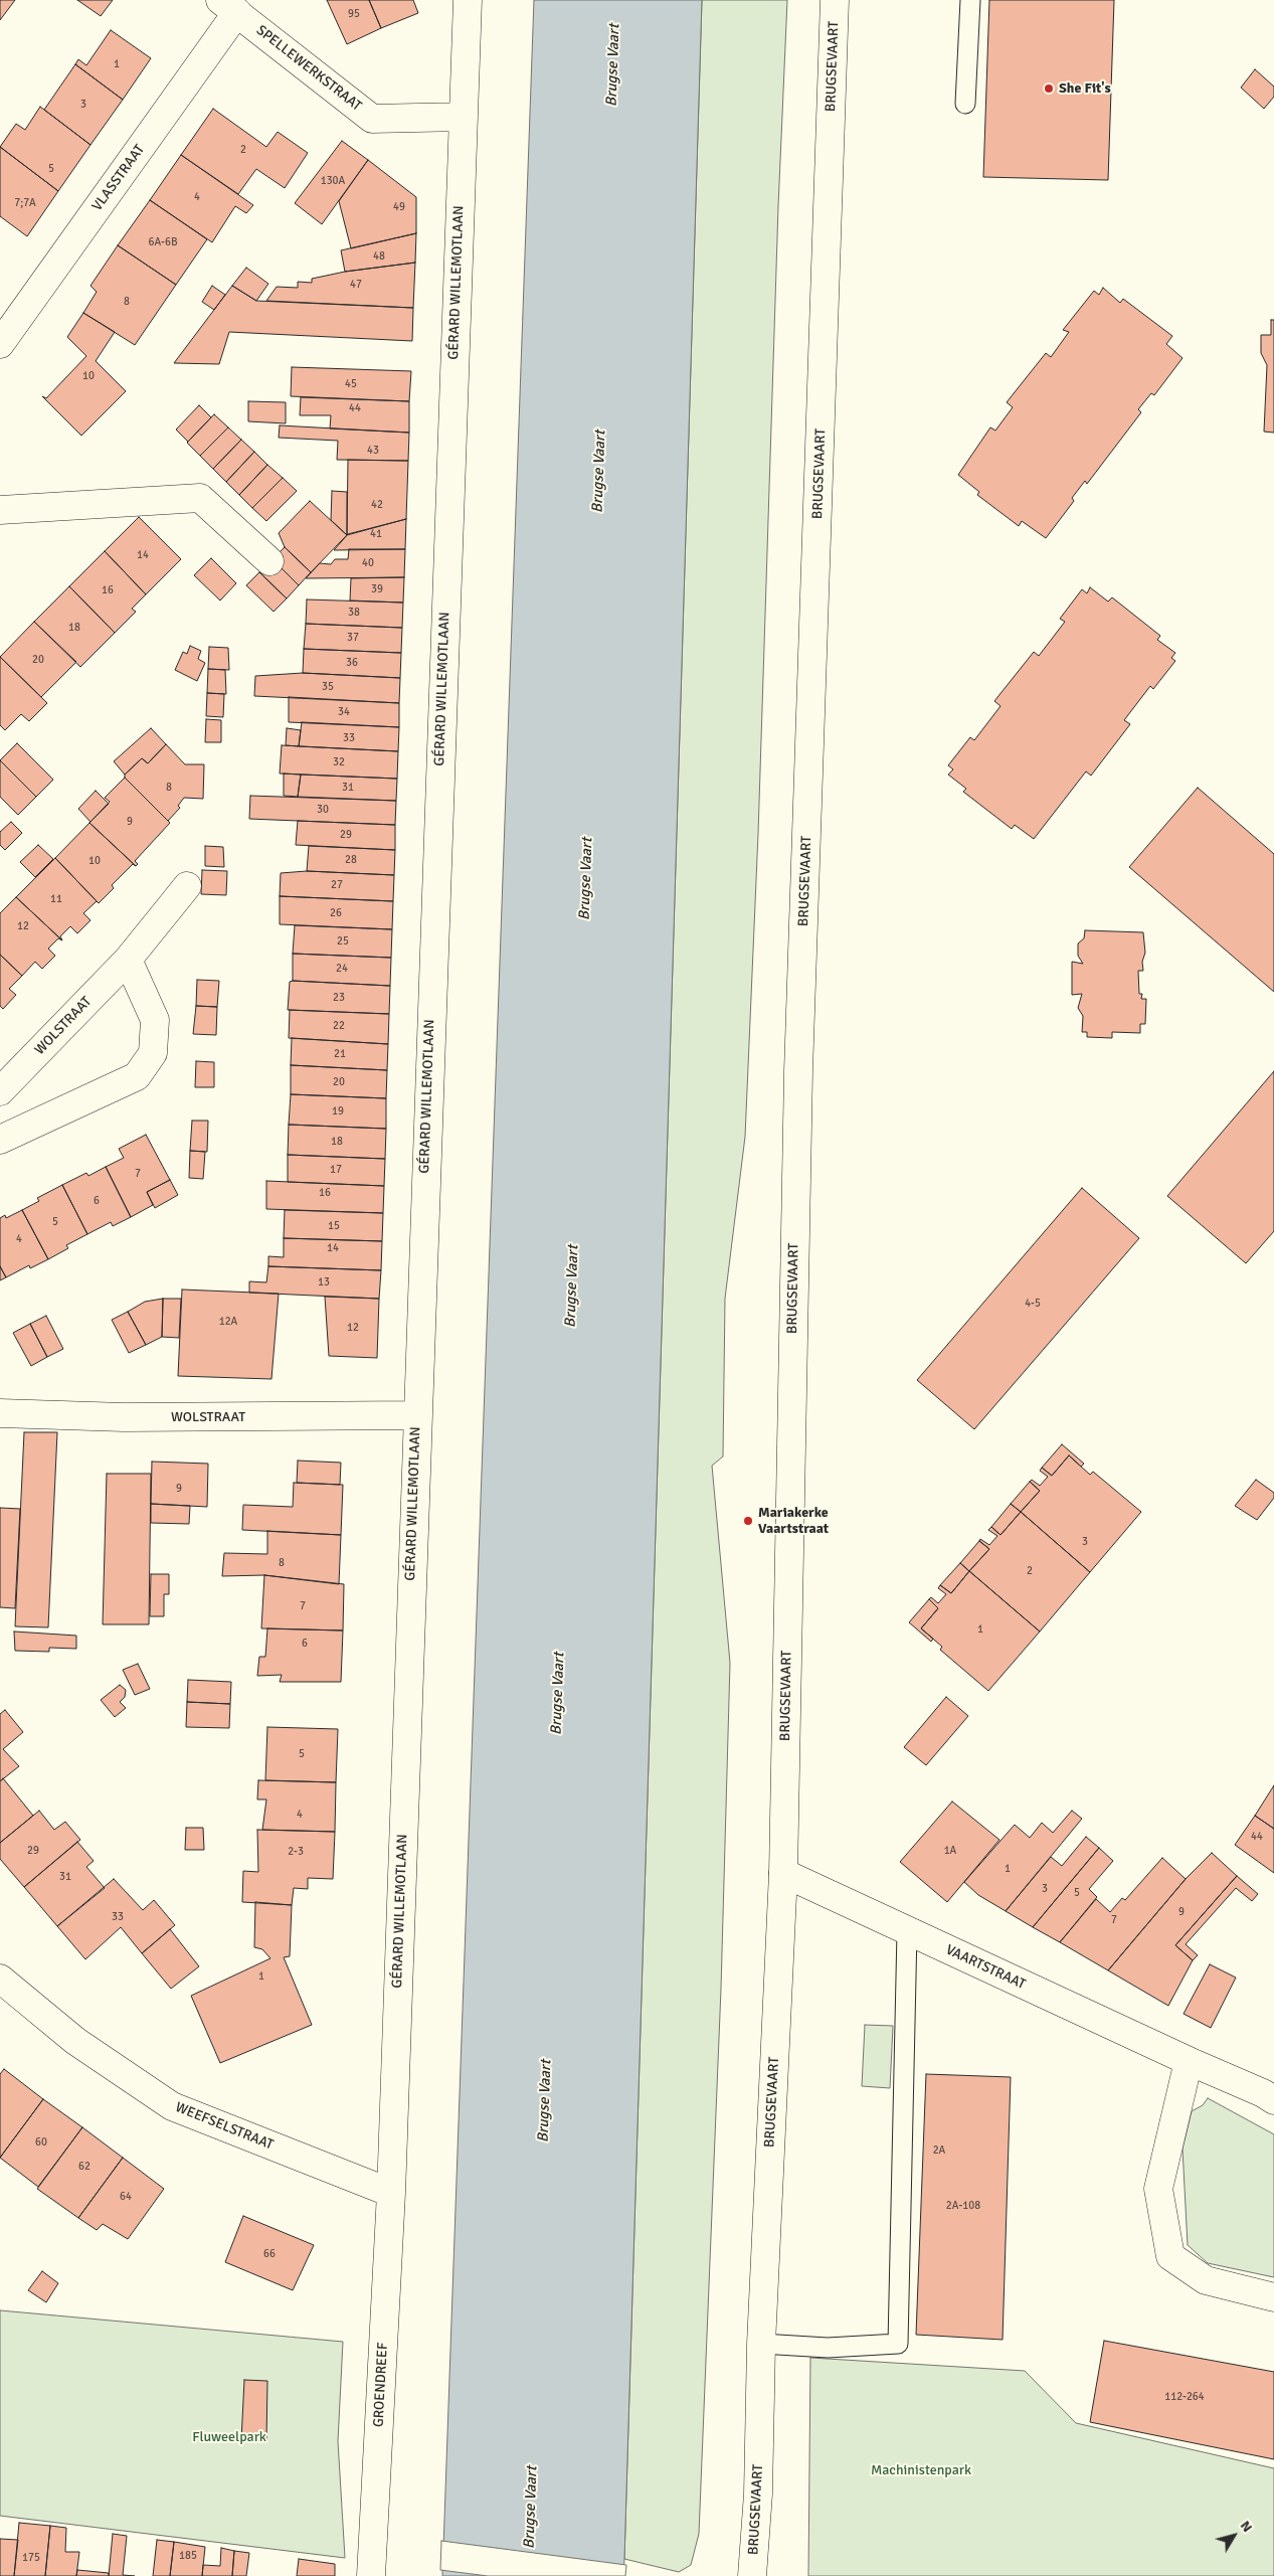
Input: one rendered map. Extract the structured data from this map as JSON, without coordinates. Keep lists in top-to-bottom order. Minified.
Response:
{"streets":{"street":["BRUGSEVAART","SPELLEWERKSTRAAT","VLASSTRAAT","GÉRARD WILLEMOTLAAN","WOLSTRAAT","VAARTSTRAAT","WEEFSELSTRAAT","GROENDREEF"]},"crossings":[["BRUGSEVAART","VAARTSTRAAT"],["SPELLEWERKSTRAAT","VLASSTRAAT"],["SPELLEWERKSTRAAT","GÉRARD WILLEMOTLAAN"],["GÉRARD WILLEMOTLAAN","WOLSTRAAT"],["GÉRARD WILLEMOTLAAN","WEEFSELSTRAAT"],["GÉRARD WILLEMOTLAAN","GROENDREEF"],["WEEFSELSTRAAT","GROENDREEF"]],"water":["Brugse Vaart"],"parks":["Fluweelpark","Machinistenpark"],"places":["She Fit's","Mariakerke Vaartstraat"],"house_numbers":["95","1","3","2","5","130A","4","7;7A","49","6A-6B","48","47","8","10","45","44","43","42","41","14","40","39","16","38","18","37","20","36","35","34","33","32","8","31","30","9","29","28","10","27","11","26","12","25","24","23","22","21","20","19","18","17","7","16","6","5","15","4","14","13","4-5","12A","12","9","3","8","2","7","1","6","5","4","44","29","1A","2-3","1","31","3","5","9","33","7","1","60","2A","62","64","2A-108","66","112-264","185","175"],"north":"top right"}
